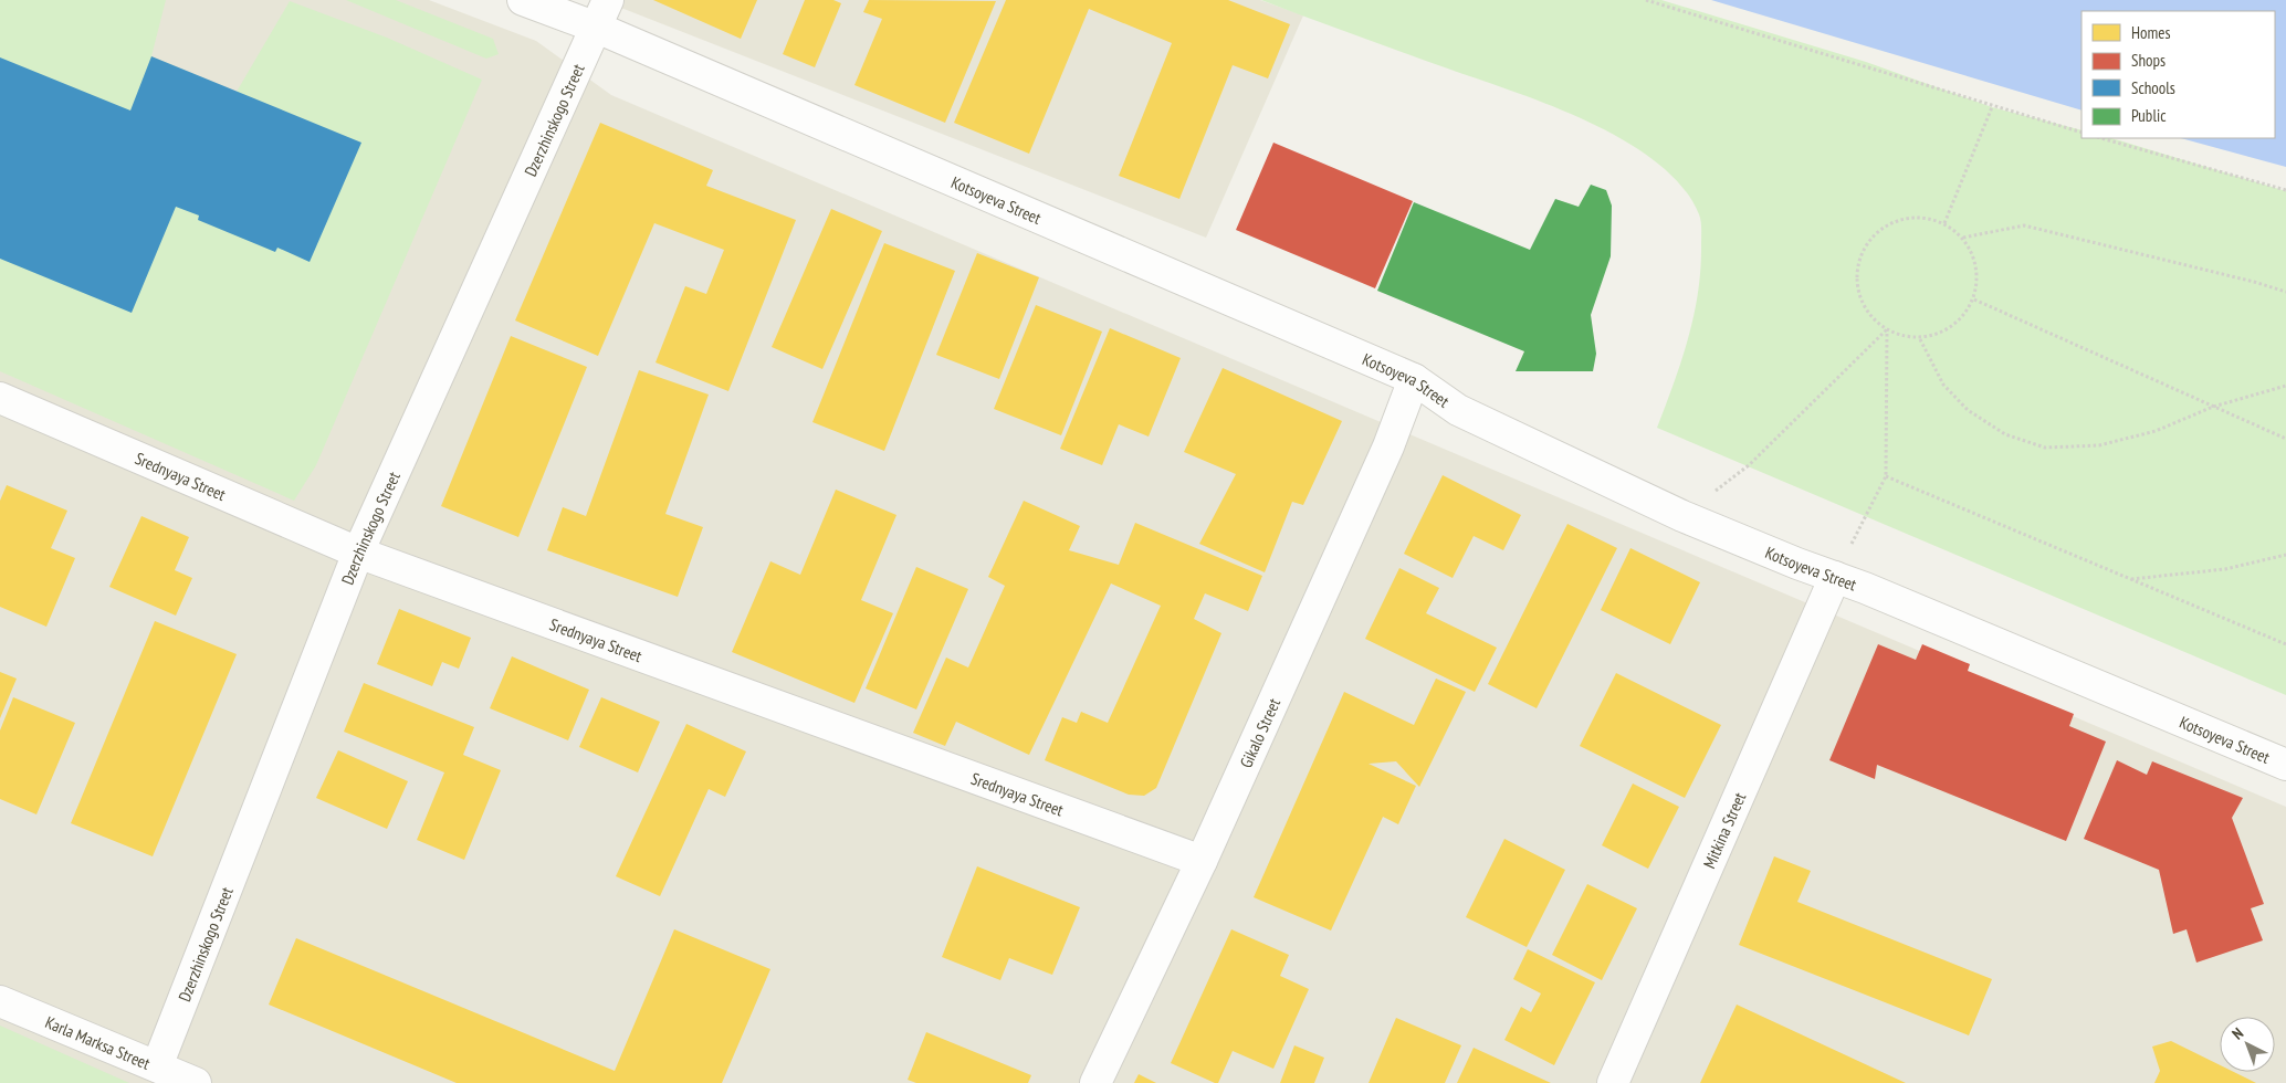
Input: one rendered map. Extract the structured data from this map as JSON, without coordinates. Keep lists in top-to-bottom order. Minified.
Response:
{"streets":{"street":["Dzerzhinskogo Street","Kotsoyeva Street","Srednyaya Street","Gikalo Street","Mitkina Street","Karla Marksa Street"]},"crossings":[["Dzerzhinskogo Street","Kotsoyeva Street"],["Dzerzhinskogo Street","Srednyaya Street"],["Dzerzhinskogo Street","Karla Marksa Street"],["Kotsoyeva Street","Gikalo Street"],["Kotsoyeva Street","Mitkina Street"],["Srednyaya Street","Gikalo Street"]],"legend":["Homes","Shops","Schools","Public"],"north":"top left"}
